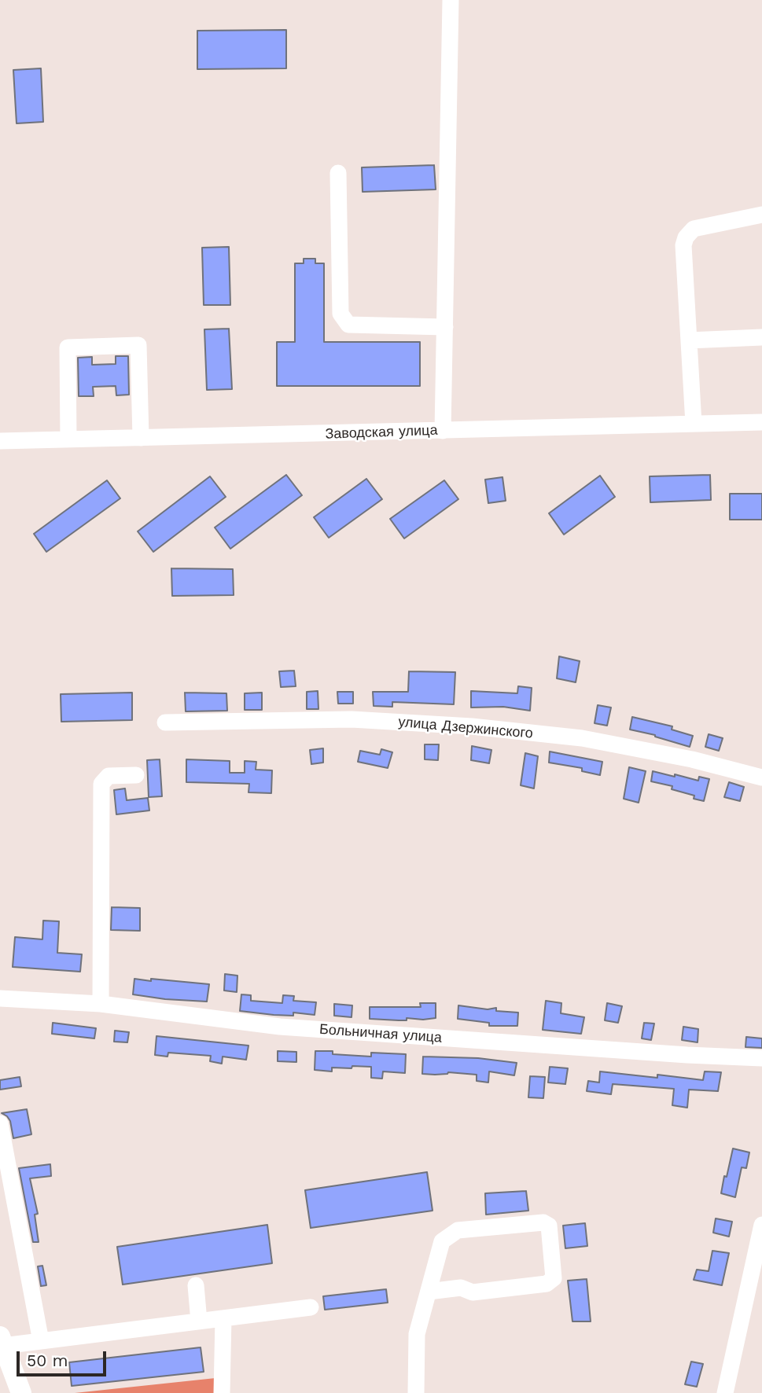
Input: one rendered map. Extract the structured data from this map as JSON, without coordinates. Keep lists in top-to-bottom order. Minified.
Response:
{"streets":{"street":["Заводская улица","улица Дзержинского","Больничная улица"]},"scale_bar":"50 m"}
